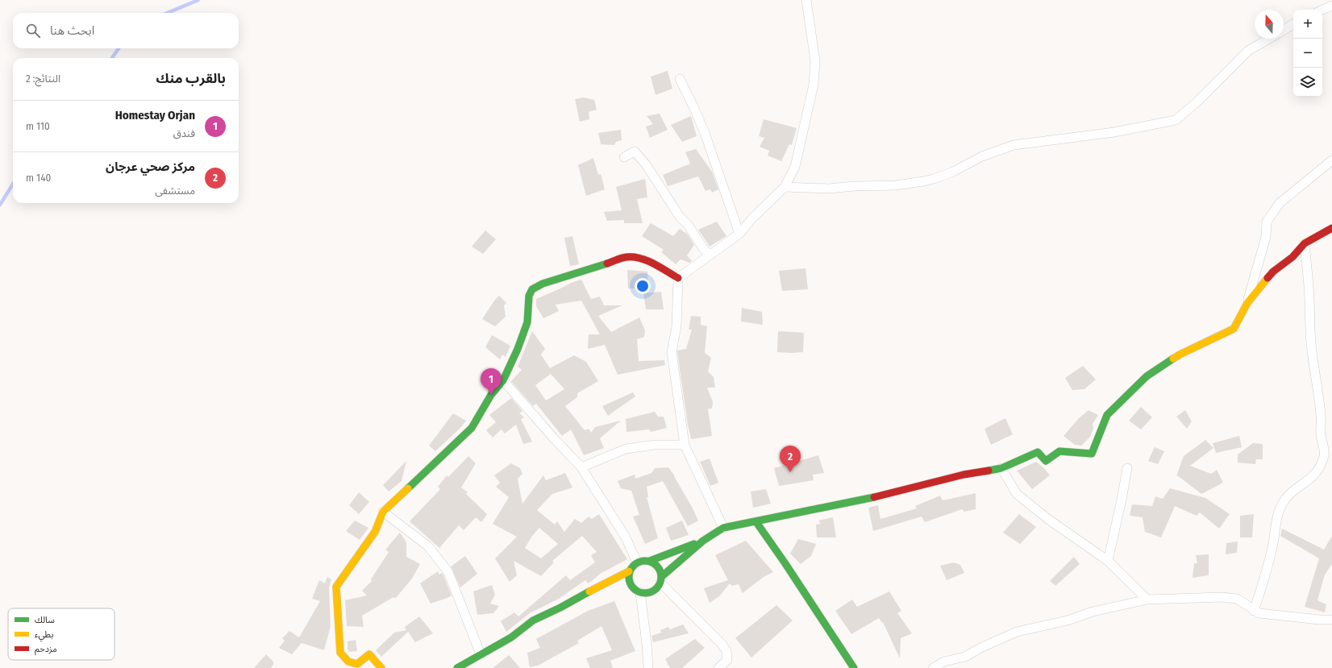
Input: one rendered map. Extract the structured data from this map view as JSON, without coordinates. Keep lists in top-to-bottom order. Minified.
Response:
{"legend":["سالك","بطيء","مزدحم"],"north":"top","page":{"map_buttons":["+","−"],"search":"ابحث هنا","heading":["بالقرب منك","النتائج: 2"],"list":[{"mark":"1","name":"Homestay Orjan","note":"فندق","value":"110 m"},{"mark":"2","name":"مركز صحي عرجان","note":"مستشفى","value":"140 m"}],"pins":["1","2"]}}
